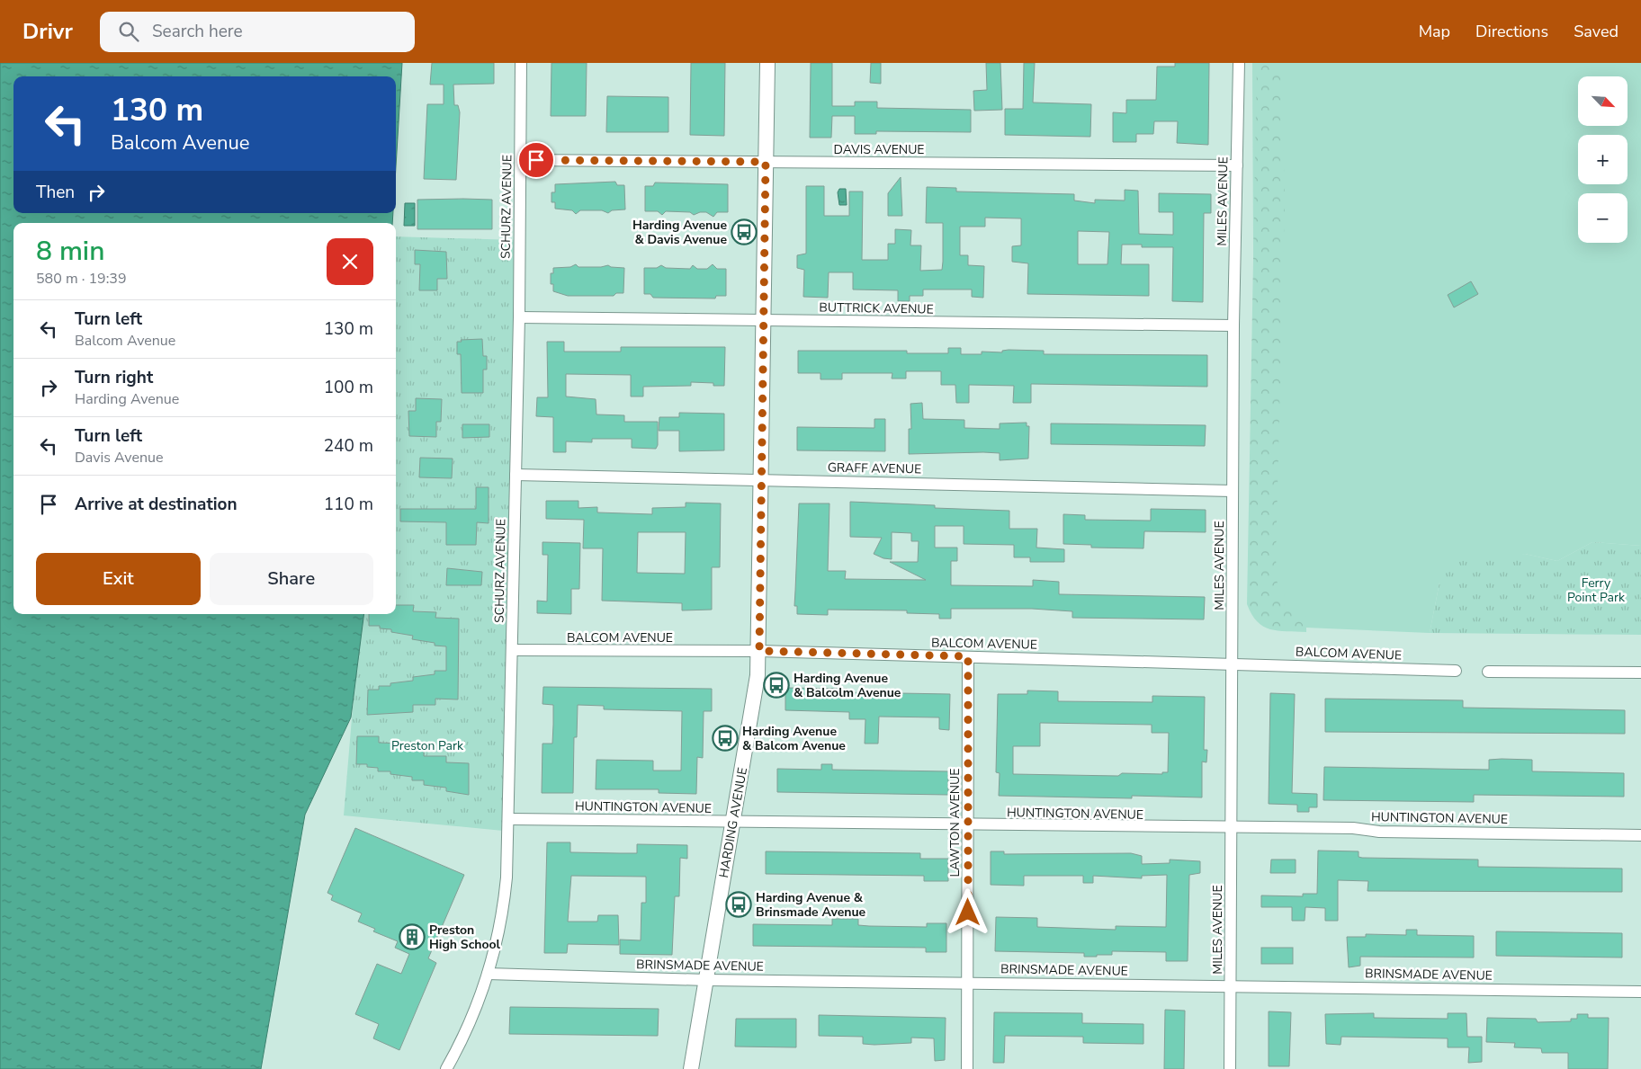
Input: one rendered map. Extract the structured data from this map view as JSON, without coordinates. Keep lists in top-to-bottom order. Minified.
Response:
{"streets":{"street":["DAVIS AVENUE","MILES AVENUE","SCHURZ AVENUE","BUTTRICK AVENUE","GRAFF AVENUE","BALCOM AVENUE","HUNTINGTON AVENUE","HARDING AVENUE","LAWTON AVENUE","BRINSMADE AVENUE"]},"crossings":[["DAVIS AVENUE","MILES AVENUE"],["DAVIS AVENUE","SCHURZ AVENUE"],["DAVIS AVENUE","HARDING AVENUE"],["MILES AVENUE","BUTTRICK AVENUE"],["MILES AVENUE","GRAFF AVENUE"],["MILES AVENUE","BALCOM AVENUE"],["MILES AVENUE","HUNTINGTON AVENUE"],["MILES AVENUE","BRINSMADE AVENUE"],["SCHURZ AVENUE","BUTTRICK AVENUE"],["SCHURZ AVENUE","GRAFF AVENUE"],["SCHURZ AVENUE","BALCOM AVENUE"],["SCHURZ AVENUE","HUNTINGTON AVENUE"],["SCHURZ AVENUE","BRINSMADE AVENUE"],["BUTTRICK AVENUE","HARDING AVENUE"],["GRAFF AVENUE","HARDING AVENUE"],["BALCOM AVENUE","HARDING AVENUE"],["BALCOM AVENUE","LAWTON AVENUE"],["HUNTINGTON AVENUE","HARDING AVENUE"],["HUNTINGTON AVENUE","LAWTON AVENUE"],["HARDING AVENUE","BRINSMADE AVENUE"],["LAWTON AVENUE","BRINSMADE AVENUE"]],"parks":["Ferry Point Park","Preston Park"],"places":{"bus stop":["Harding Avenue & Davis Avenue","Harding Avenue & Balcolm Avenue","Harding Avenue & Balcom Avenue","Harding Avenue & Brinsmade Avenue"],"building":["Preston High School"]},"north":"bottom right","page":{"header":"Drivr","search":"Search here","nav":["Map","Directions","Saved"],"map_buttons":["+","−"],"turn":["130 m","Balcom Avenue"],"then":"Then","heading":["8 min","580 m · 19:39"],"list":[{"name":"Turn left","note":"Balcom Avenue","value":"130 m"},{"name":"Turn right","note":"Harding Avenue","value":"100 m"},{"name":"Turn left","note":"Davis Avenue","value":"240 m"},{"name":"Arrive at destination","value":"110 m"}],"buttons":["Exit","Share"]}}
